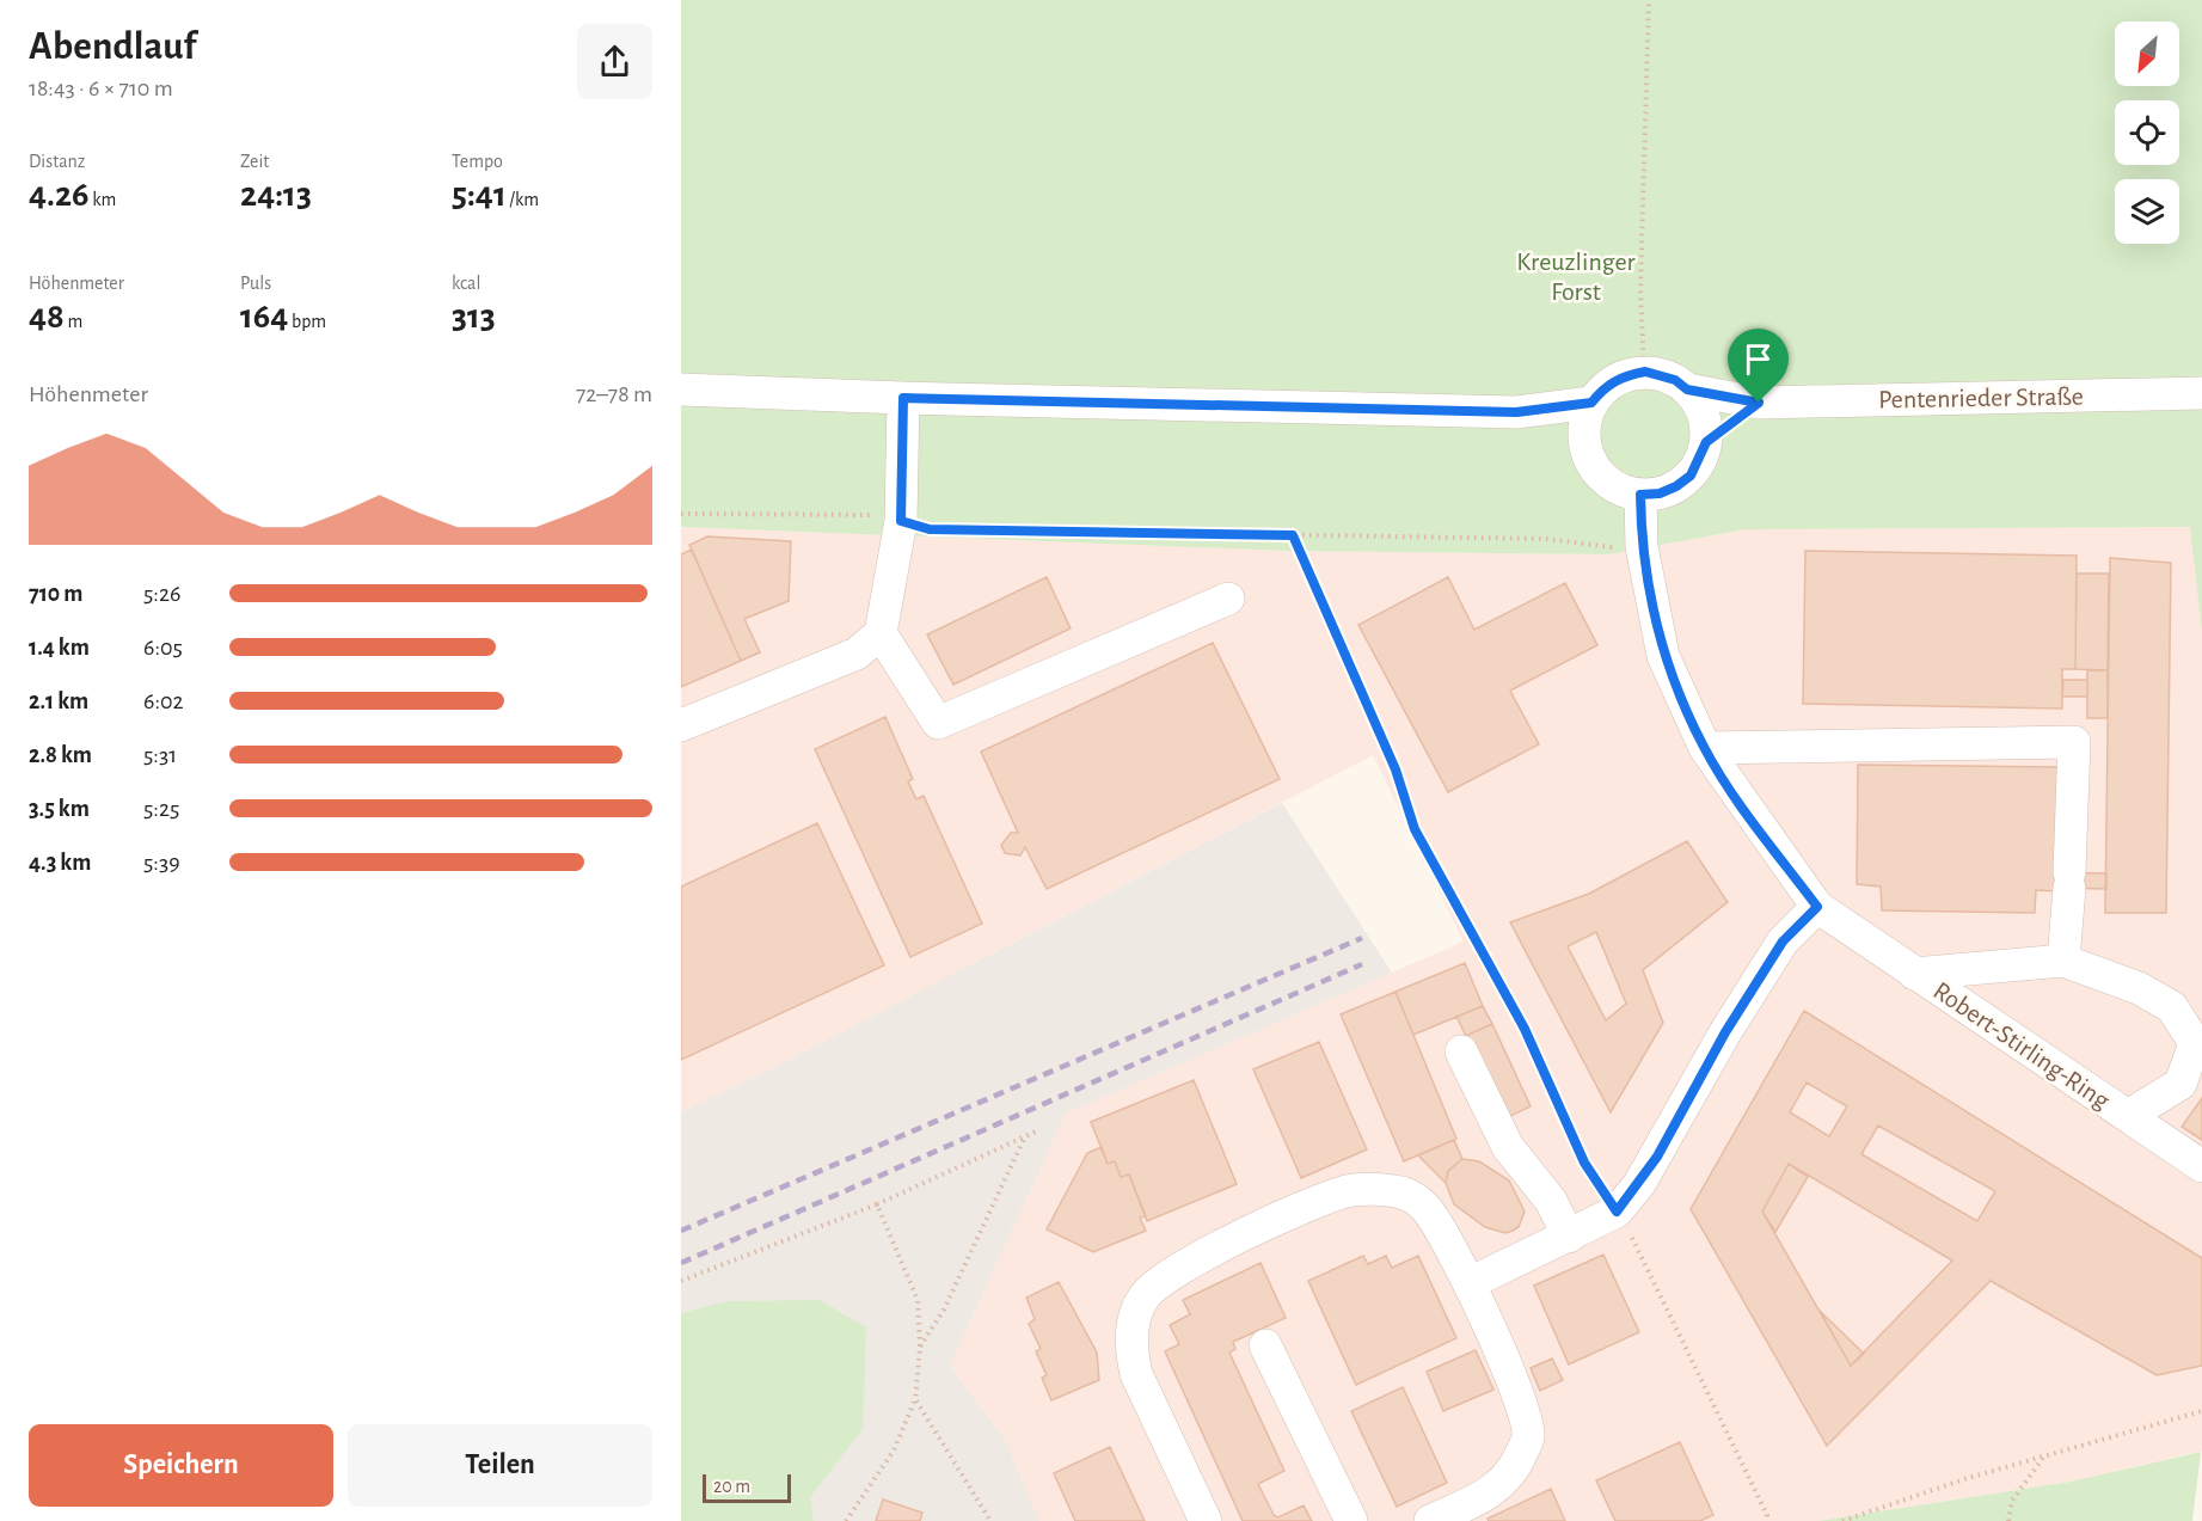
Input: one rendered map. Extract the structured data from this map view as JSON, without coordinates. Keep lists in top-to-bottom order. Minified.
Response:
{"streets":{"street":["Pentenrieder Straße","Robert-Stirling-Ring"]},"crossings":[["Pentenrieder Straße","Robert-Stirling-Ring"]],"parks":["Kreuzlinger Forst"],"scale_bar":"20 m","north":"bottom left","page":{"heading":["Abendlauf","18:43 · 6 × 710 m"],"stats":[["Distanz","4.26 km"],["Zeit","24:13"],["Tempo","5:41 /km"],["Höhenmeter","48 m"],["Puls","164 bpm"],["kcal","313"]],"chart":["Höhenmeter","72–78 m"],"list":[{"name":"710 m","note":"5:26"},{"name":"1.4 km","note":"6:05"},{"name":"2.1 km","note":"6:02"},{"name":"2.8 km","note":"5:31"},{"name":"3.5 km","note":"5:25"},{"name":"4.3 km","note":"5:39"}],"buttons":["Speichern","Teilen"],"scale":"20 m"}}
